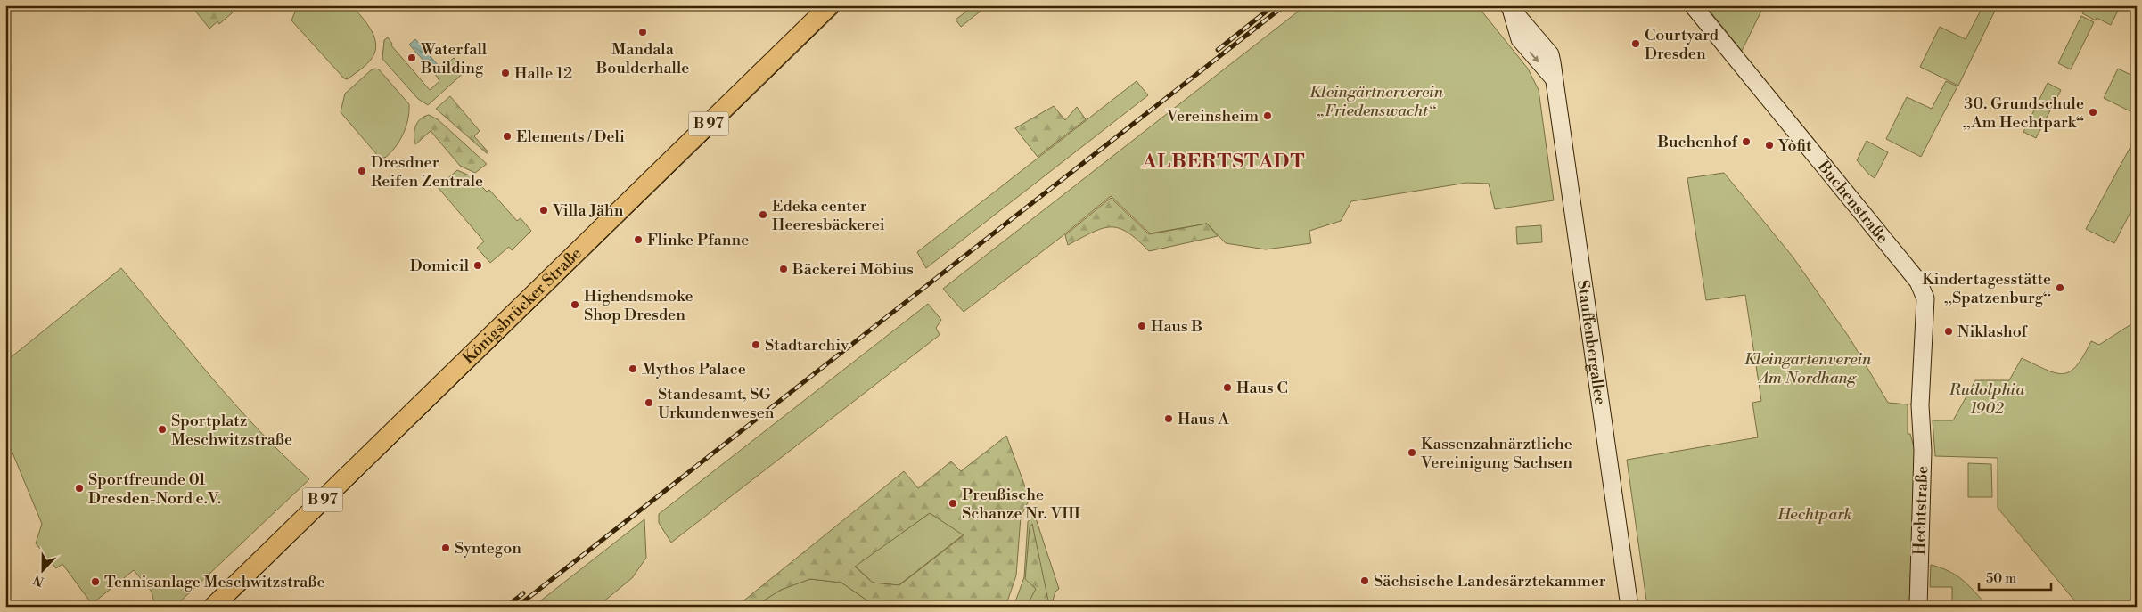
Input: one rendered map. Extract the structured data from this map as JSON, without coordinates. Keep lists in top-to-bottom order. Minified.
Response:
{"streets":{"main road":["B 97","Königsbrücker Straße"],"street":["Buchenstraße","Stauffenbergallee","Hechtstraße"]},"crossings":[["Buchenstraße","Hechtstraße"]],"districts":["ALBERTSTADT"],"parks":["Kleingärtnerverein „Friedenswacht“","Kleingartenverein Am Nordhang","Rudolphia 1902","Hechtpark"],"places":["Mandala Boulderhalle","Courtyard Dresden","Waterfall Building","Halle 12","30. Grundschule „Am Hechtpark“","Vereinsheim","Elements / Deli","Buchenhof","Yofit","Dresdner Reifen Zentrale","Villa Jähn","Edeka center Heeresbäckerei","Flinke Pfanne","Domicil","Bäckerei Möbius","Kindertagesstätte „Spatzenburg“","Highendsmoke Shop Dresden","Haus B","Niklashof","Stadtarchiv","Mythos Palace","Haus C","Standesamt, SG Urkundenwesen","Haus A","Sportplatz Meschwitzstraße","Kassenzahnärztliche Vereinigung Sachsen","Sportfreunde 01 Dresden-Nord e.V.","Preußische Schanze Nr. VIII","Syntegon","Sächsische Landesärztekammer","Tennisanlage Meschwitzstraße"],"scale_bar":"50 m","north":"bottom"}
